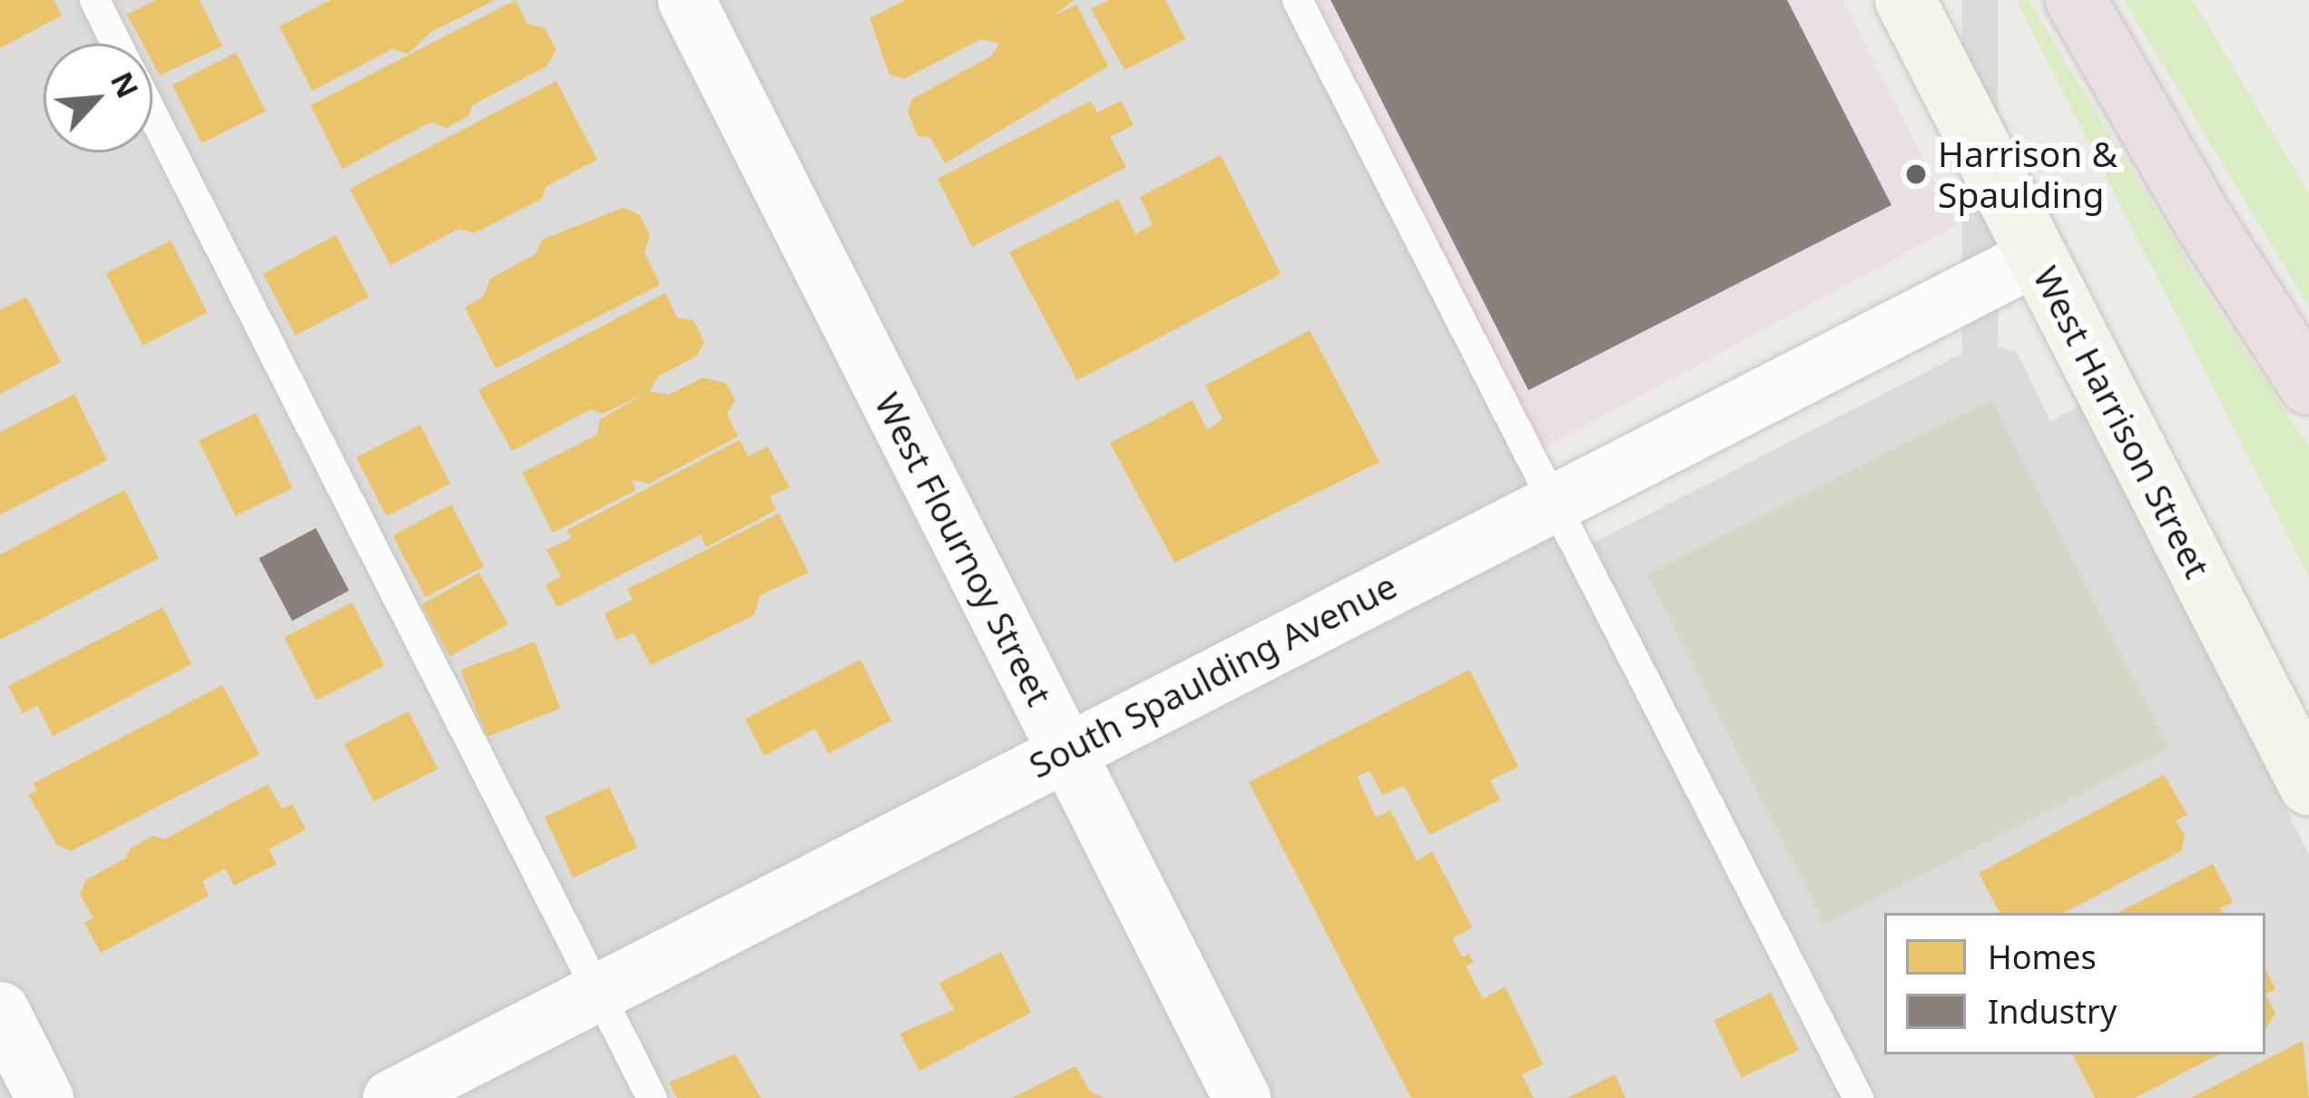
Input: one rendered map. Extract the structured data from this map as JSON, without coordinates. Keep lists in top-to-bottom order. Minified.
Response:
{"streets":{"street":["West Harrison Street","West Flournoy Street","South Spaulding Avenue"]},"crossings":[["West Harrison Street","South Spaulding Avenue"],["West Flournoy Street","South Spaulding Avenue"]],"places":["Harrison & Spaulding"],"legend":["Homes","Industry"],"north":"top right"}
